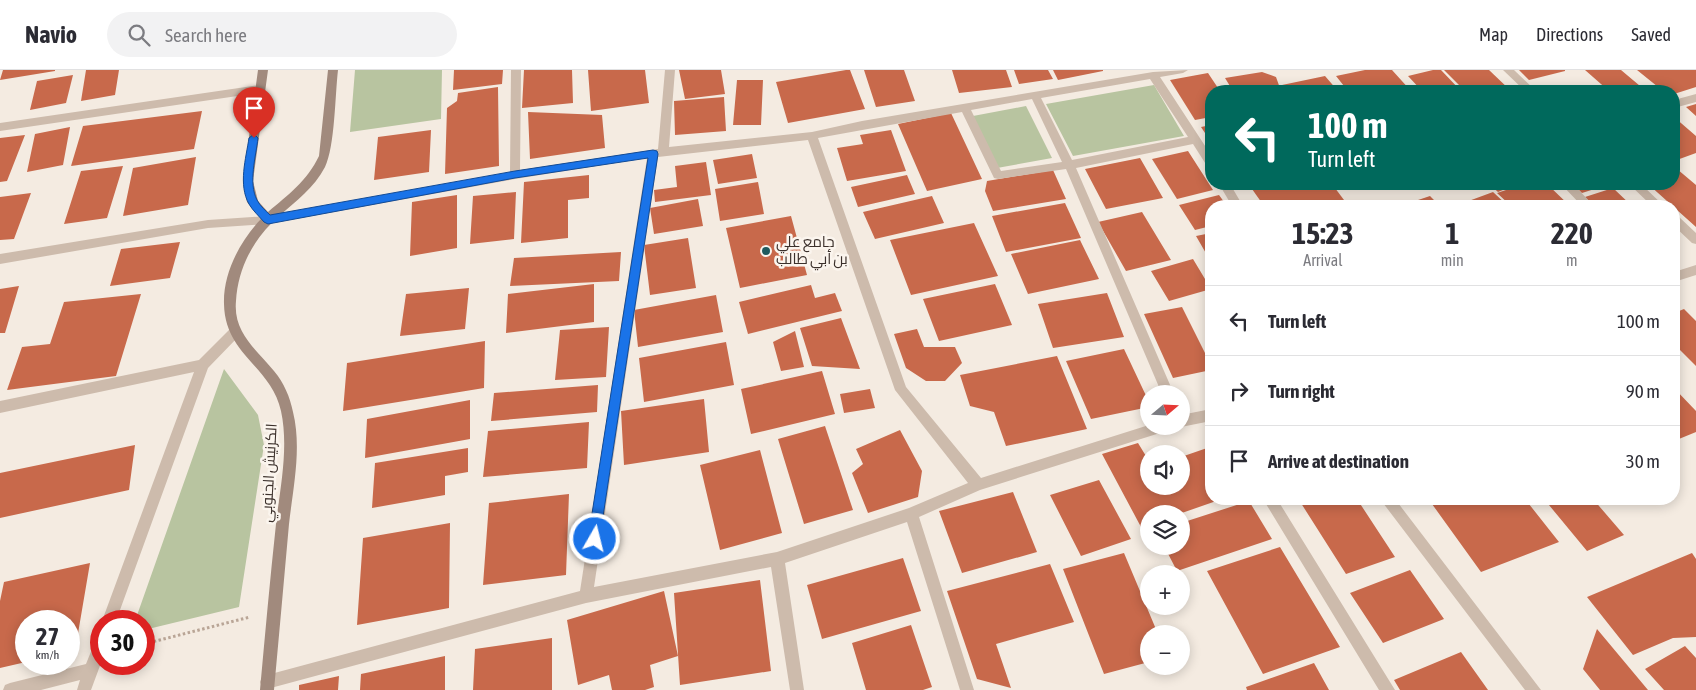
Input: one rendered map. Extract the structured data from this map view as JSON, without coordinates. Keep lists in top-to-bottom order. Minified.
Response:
{"streets":{"main road":["الكرنيش الجنوبي"]},"places":["جامع علي بن أبي طالب"],"north":"right","page":{"header":"Navio","search":"Search here","nav":["Map","Directions","Saved"],"turn":["100 m","Turn left"],"eta":["15:23","Arrival","1","min","220","m"],"list":[{"name":"Turn left","value":"100 m"},{"name":"Turn right","value":"90 m"},{"name":"Arrive at destination","value":"30 m"}],"map_buttons":["+","−"],"speed":"27 km/h","limit":"30"}}
